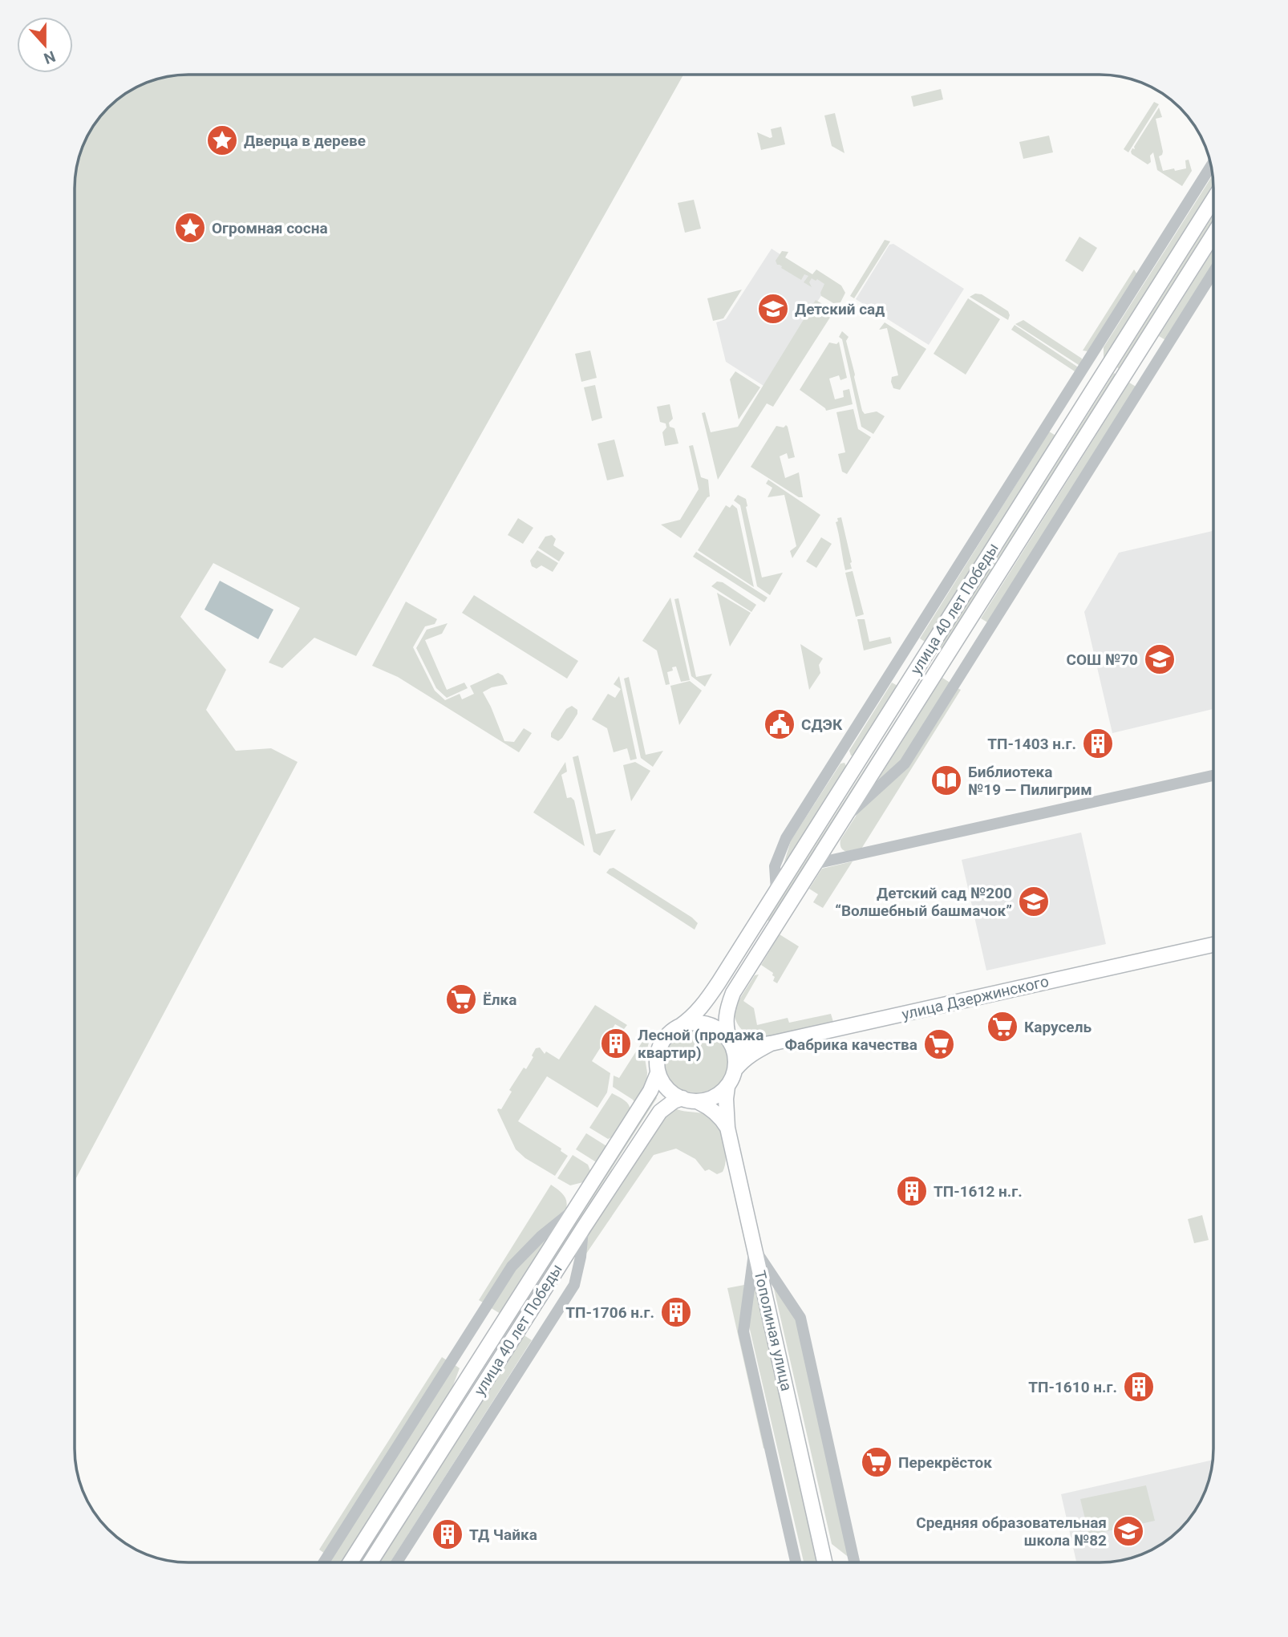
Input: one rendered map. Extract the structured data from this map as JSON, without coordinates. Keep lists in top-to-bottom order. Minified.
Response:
{"streets":{"main road":["улица 40 лет Победы","улица Дзержинского","Тополиная улица"]},"crossings":[["улица 40 лет Победы","улица Дзержинского"],["улица 40 лет Победы","Тополиная улица"],["улица Дзержинского","Тополиная улица"]],"places":{"place":["Дверца в дереве","Огромная сосна"],"school or university":["Детский сад","СОШ №70","Детский сад №200 “Волшебный башмачок”","Средняя образовательная школа №82"],"public building":["СДЭК"],"building":["ТП-1403 н.г.","Лесной (продажа квартир)","ТП-1612 н.г.","ТП-1706 н.г.","ТП-1610 н.г.","ТД Чайка"],"library":["Библиотека №19 — Пилигрим"],"supermarket":["Ёлка","Карусель","Фабрика качества","Перекрёсток"]},"north":"bottom"}
